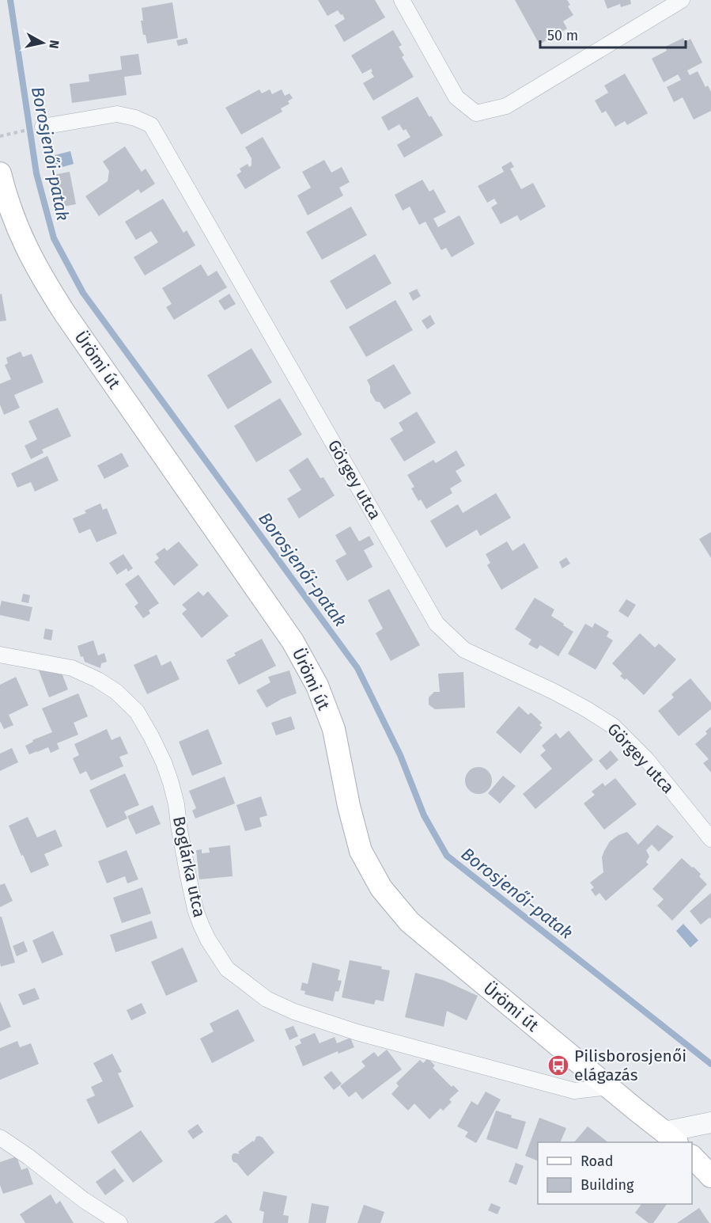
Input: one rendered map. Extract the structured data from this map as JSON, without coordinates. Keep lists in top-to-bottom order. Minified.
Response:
{"streets":{"main road":["Ürömi út"],"street":["Görgey utca","Boglárka utca"]},"crossings":[["Ürömi út","Boglárka utca"]],"water":["Borosjenői-patak"],"places":{"bus stop":["Pilisborosjenői elágazás"]},"legend":["Road","Building"],"scale_bar":"50 m","north":"right"}
